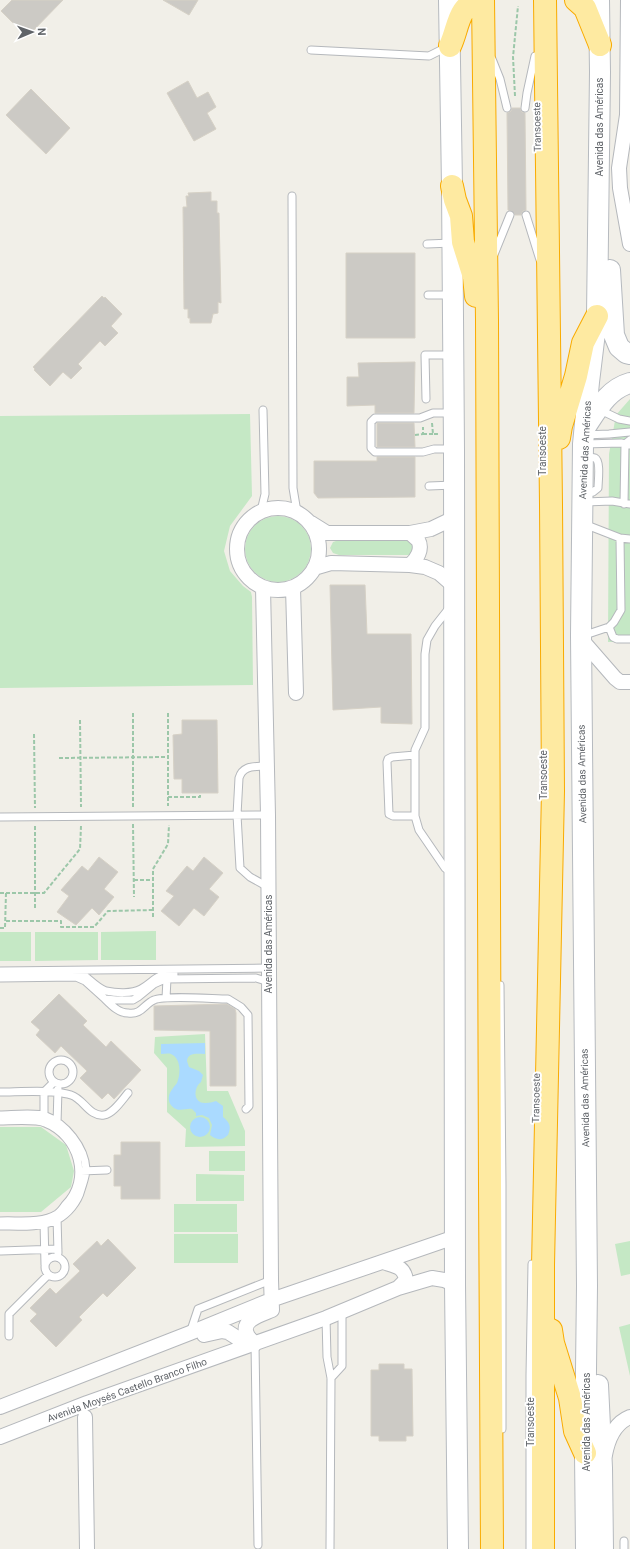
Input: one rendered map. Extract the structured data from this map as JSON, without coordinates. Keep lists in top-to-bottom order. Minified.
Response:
{"streets":{"main road":["Avenida das Américas"],"street":["Avenida Moysés Castello Branco Filho"],"lane":["Transoeste"]},"north":"right"}
